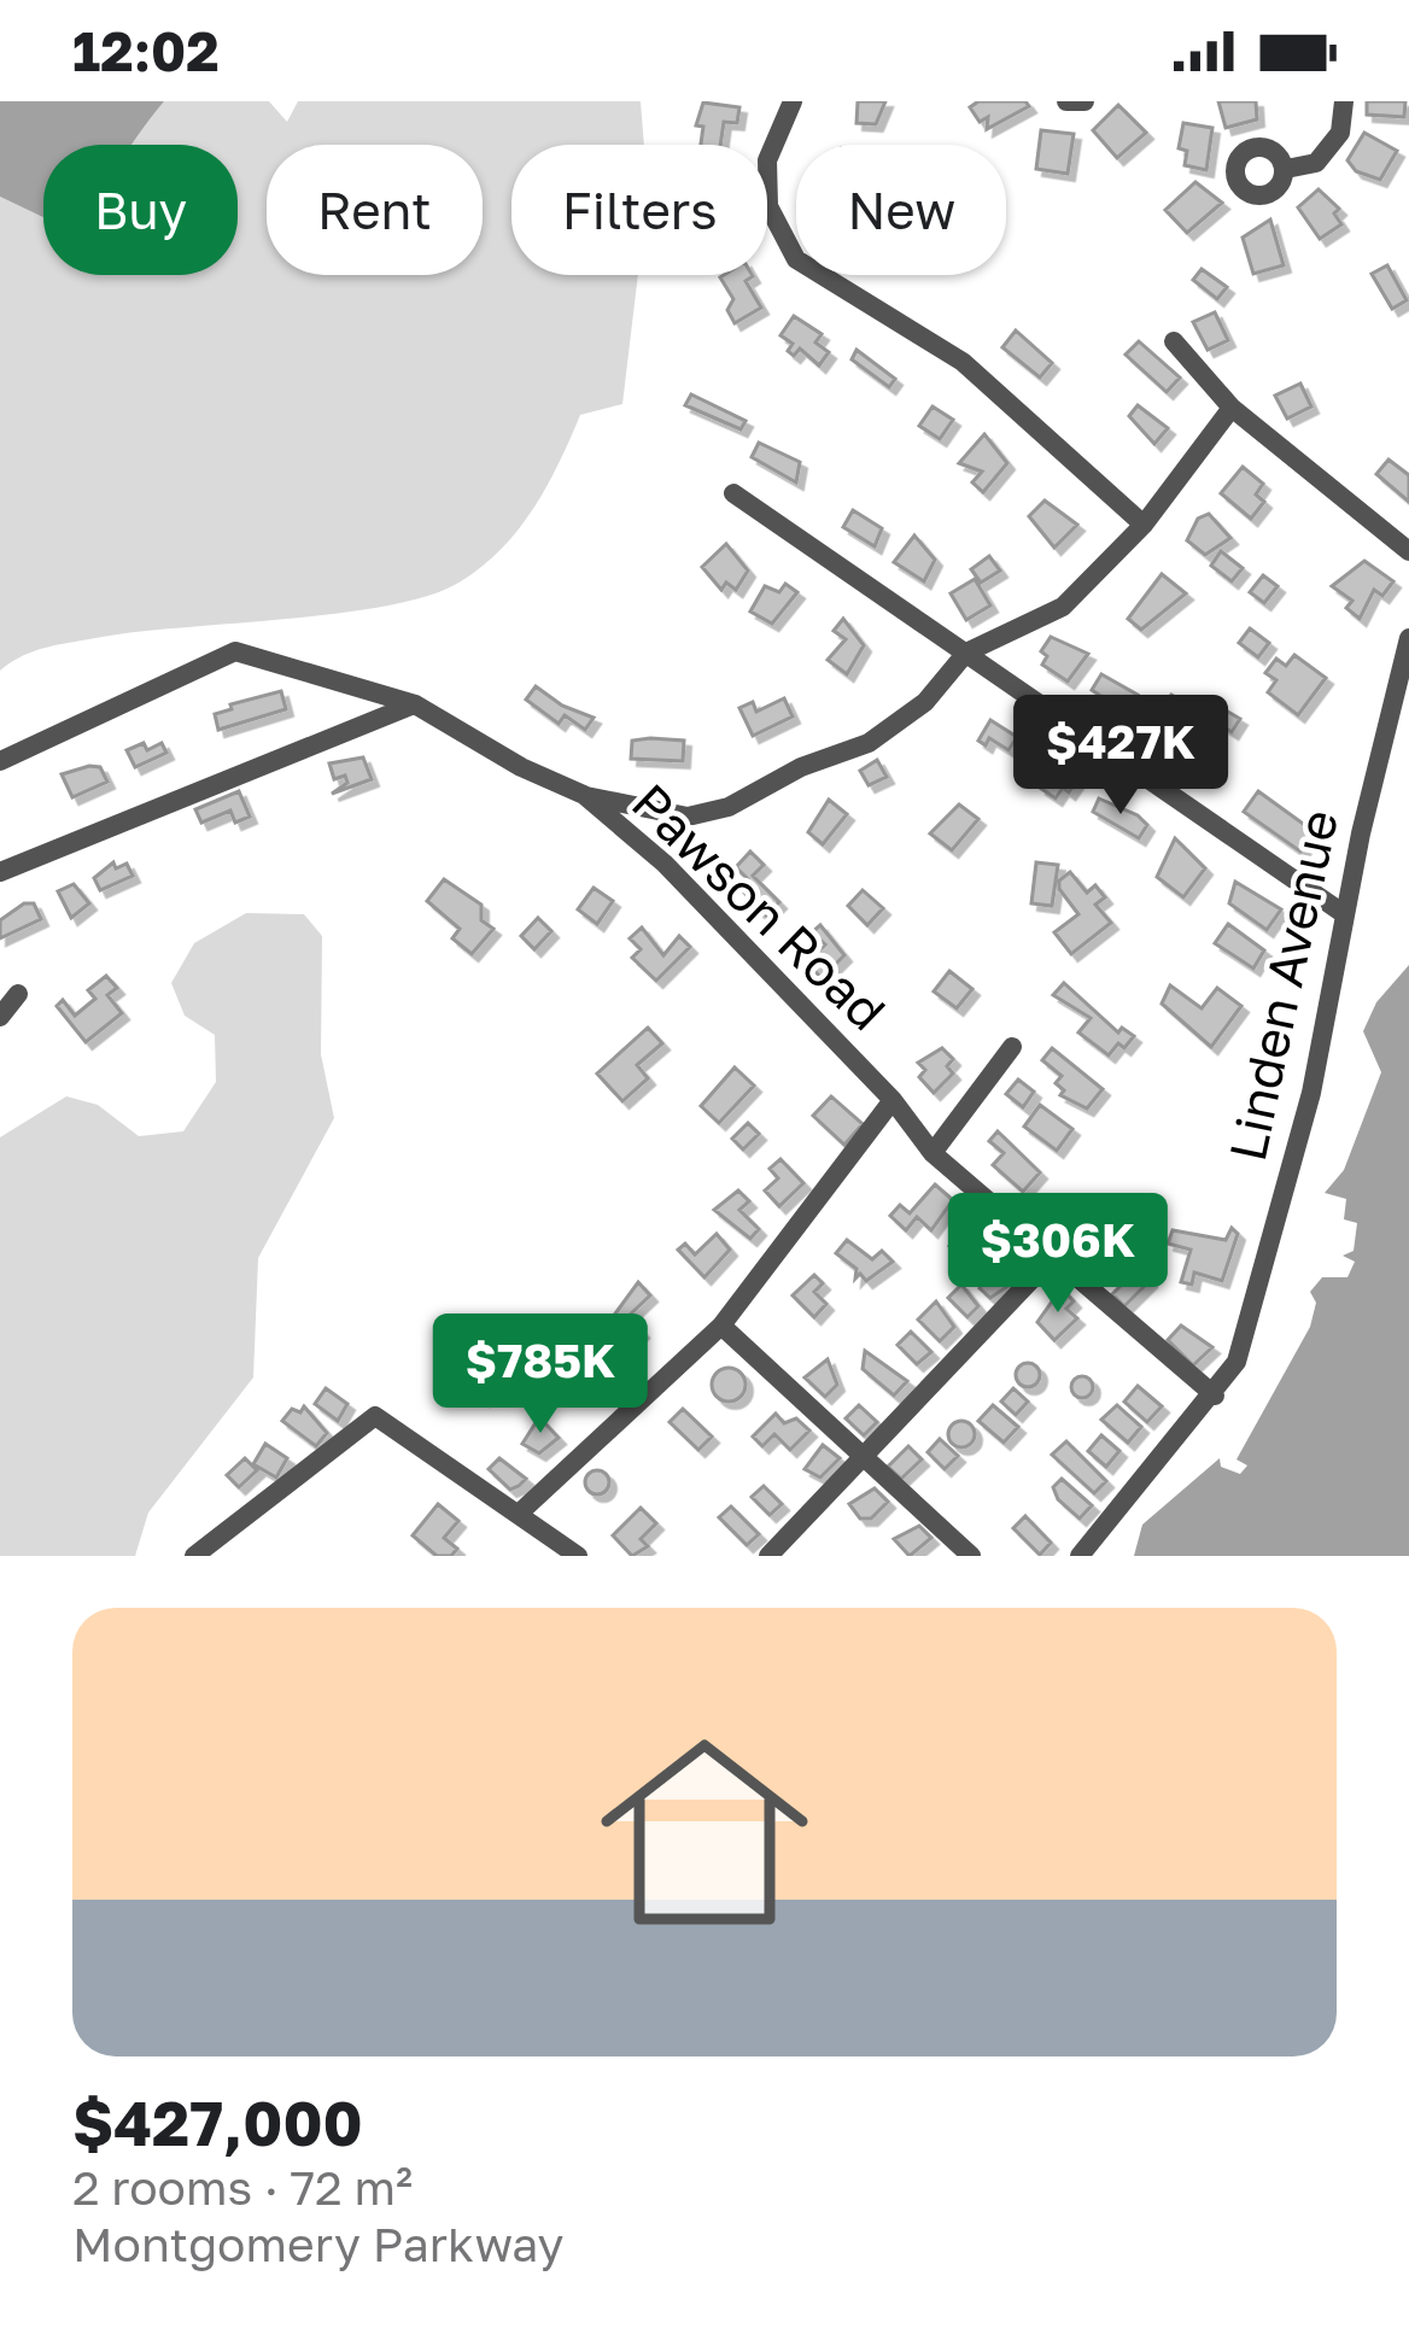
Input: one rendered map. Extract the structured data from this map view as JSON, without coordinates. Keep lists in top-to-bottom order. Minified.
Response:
{"streets":{"street":["Pawson Road","Linden Avenue"]},"crossings":[["Pawson Road","Linden Avenue"]],"page":{"status":"12:02","chip":["Buy","Rent","Filters","New"],"price":["$427K","$306K","$785K"],"list":[{"name":"$427,000","note":"2 rooms · 72 m² · Montgomery Parkway"}]}}
